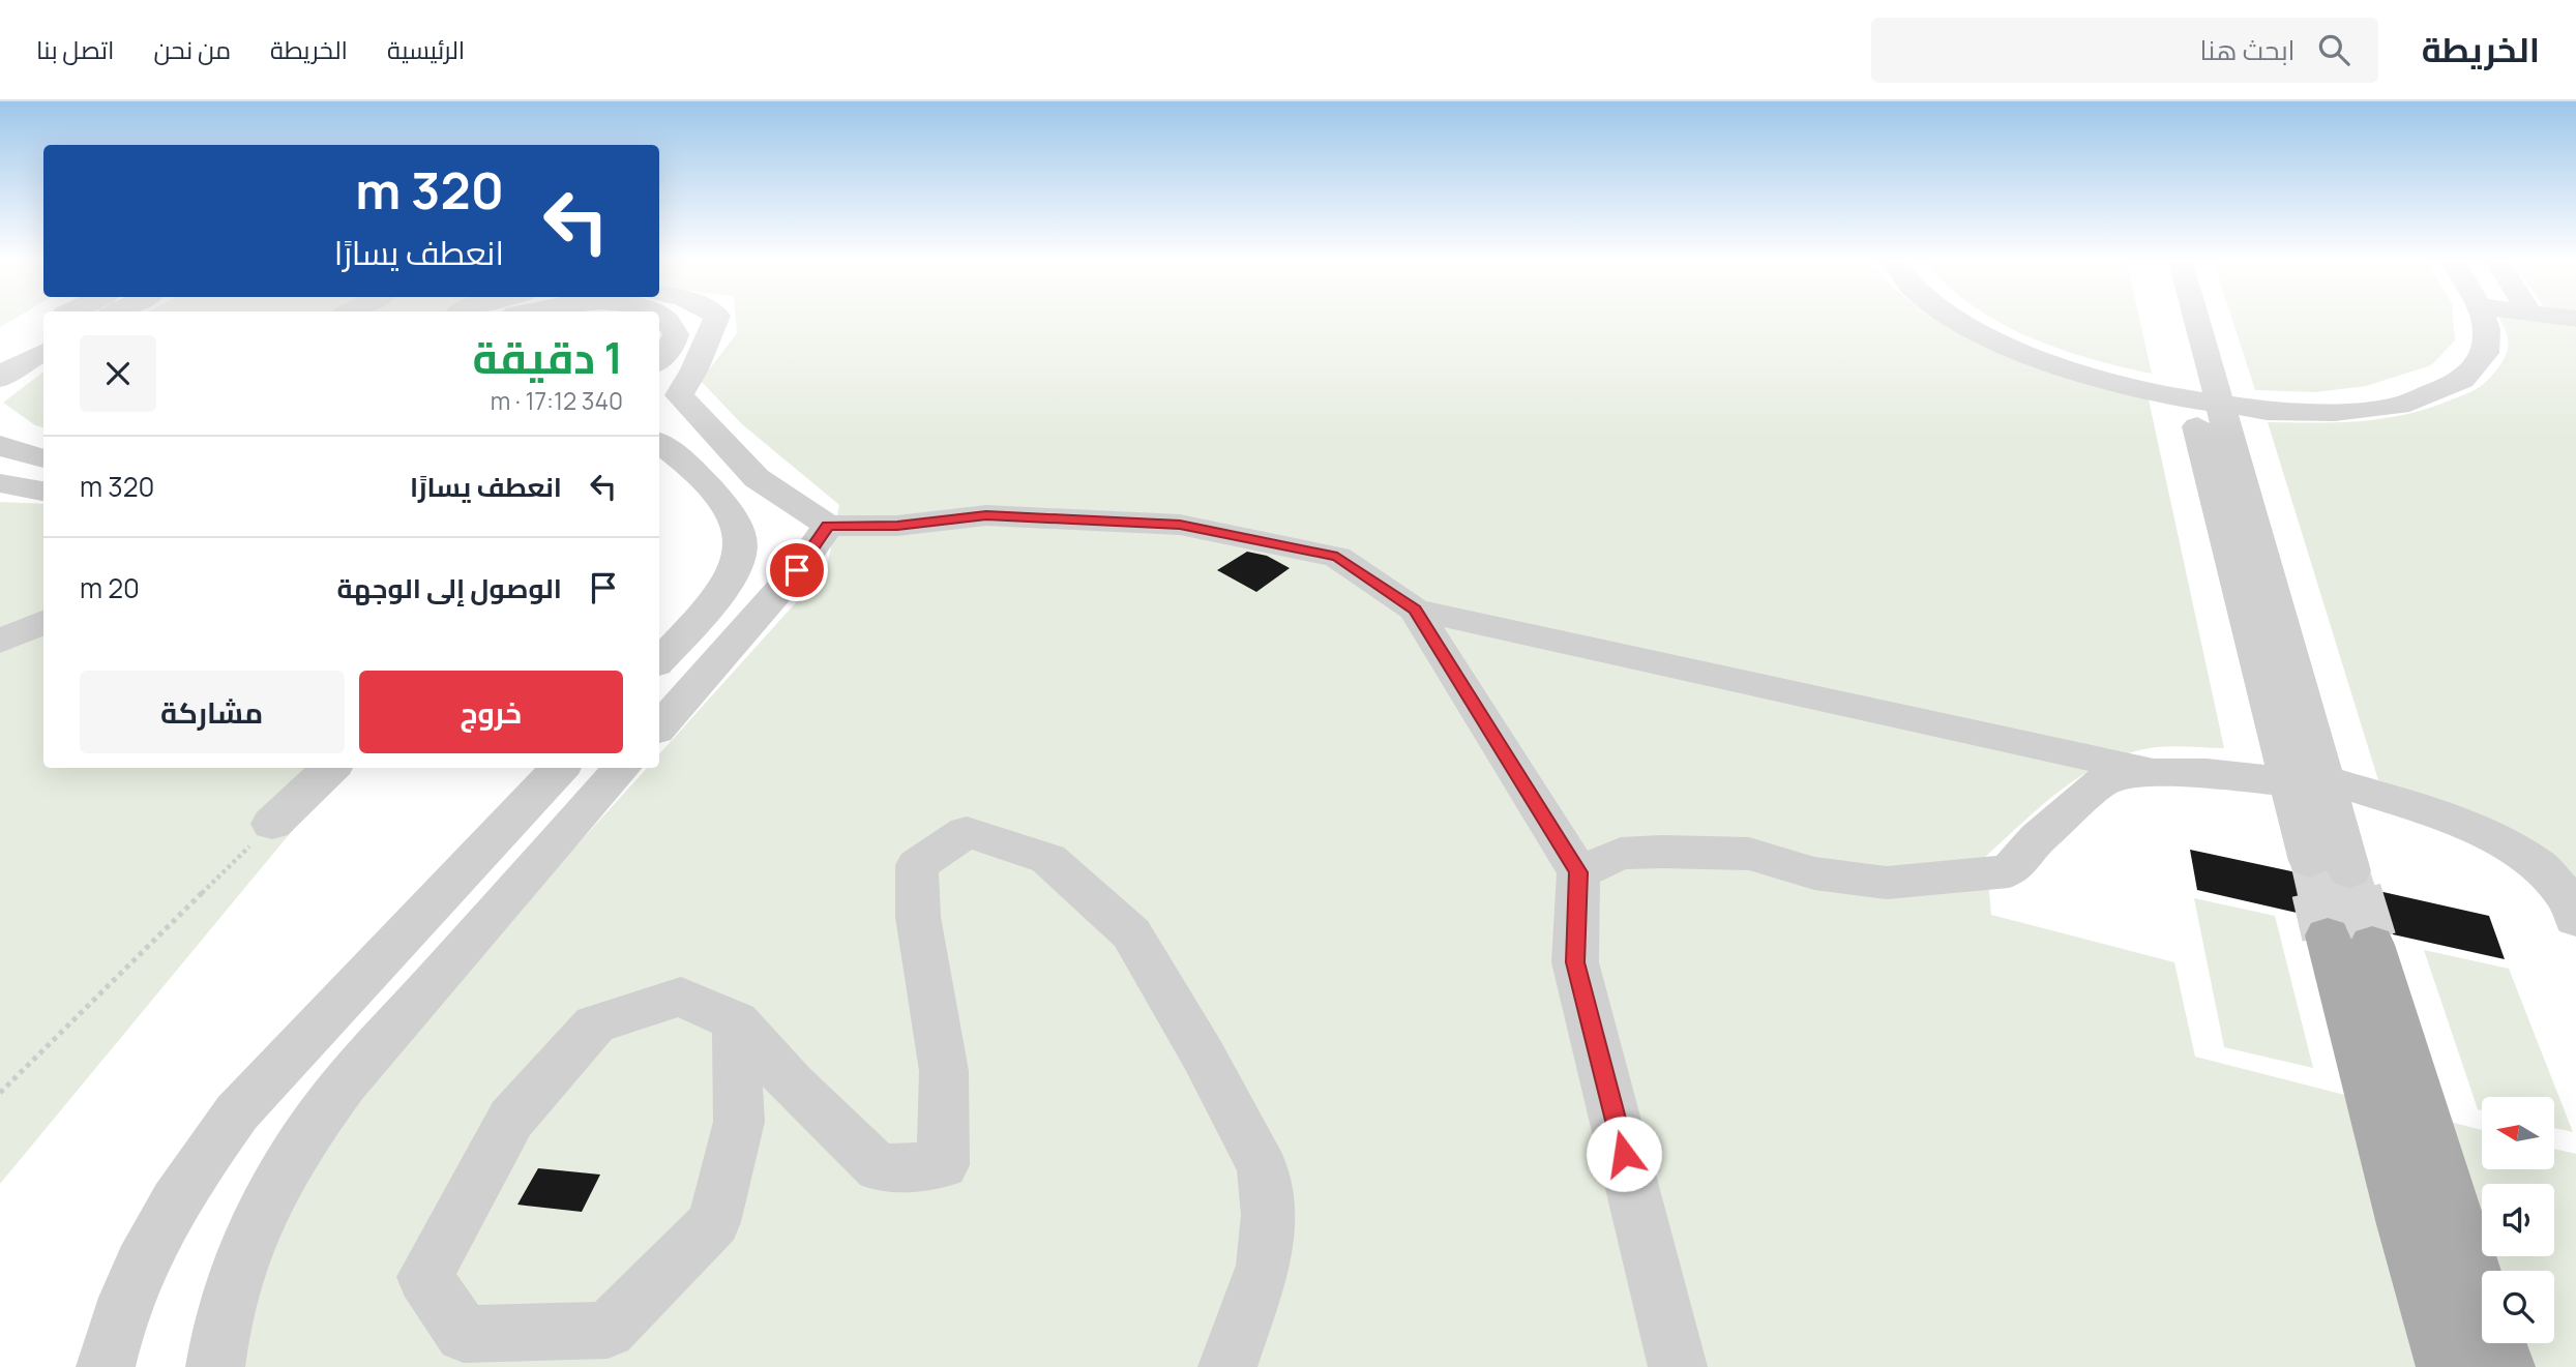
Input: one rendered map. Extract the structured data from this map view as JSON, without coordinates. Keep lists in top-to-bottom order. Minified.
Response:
{"north":"left","page":{"header":"الخريطة","search":"ابحث هنا","nav":["الرئيسية","الخريطة","من نحن","اتصل بنا"],"turn":["320 m","انعطف يسارًا"],"heading":["1 دقيقة","340 m · 17:12"],"list":[{"name":"انعطف يسارًا","value":"320 m"},{"name":"الوصول إلى الوجهة","value":"20 m"}],"buttons":["خروج","مشاركة"]}}
